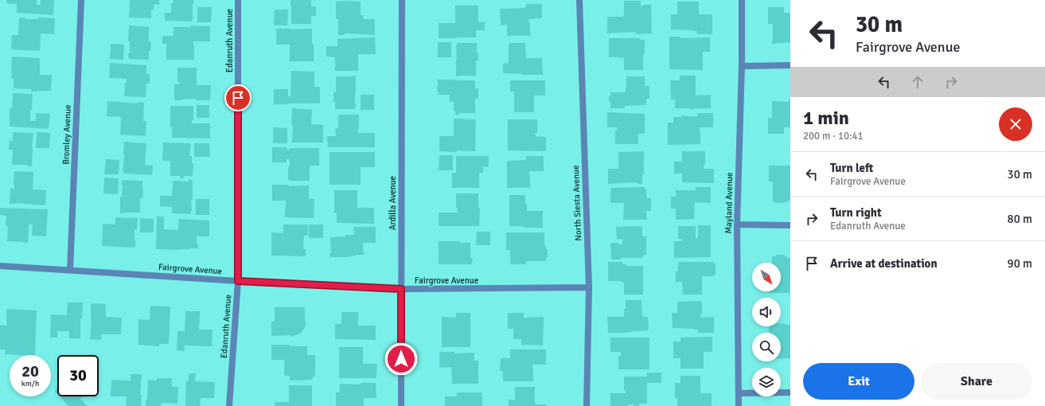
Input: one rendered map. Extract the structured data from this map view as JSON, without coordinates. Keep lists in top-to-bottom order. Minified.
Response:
{"streets":{"street":["Edanruth Avenue","Bromley Avenue","Ardilla Avenue","North Siesta Avenue","Mayland Avenue","Fairgrove Avenue"]},"crossings":[["Edanruth Avenue","Fairgrove Avenue"],["Bromley Avenue","Fairgrove Avenue"],["Ardilla Avenue","Fairgrove Avenue"],["North Siesta Avenue","Fairgrove Avenue"]],"north":"bottom right","page":{"turn":["30 m","Fairgrove Avenue"],"heading":["1 min","200 m · 10:41"],"list":[{"name":"Turn left","note":"Fairgrove Avenue","value":"30 m"},{"name":"Turn right","note":"Edanruth Avenue","value":"80 m"},{"name":"Arrive at destination","value":"90 m"}],"speed":"20 km/h","limit":"30","buttons":["Exit","Share"]}}
